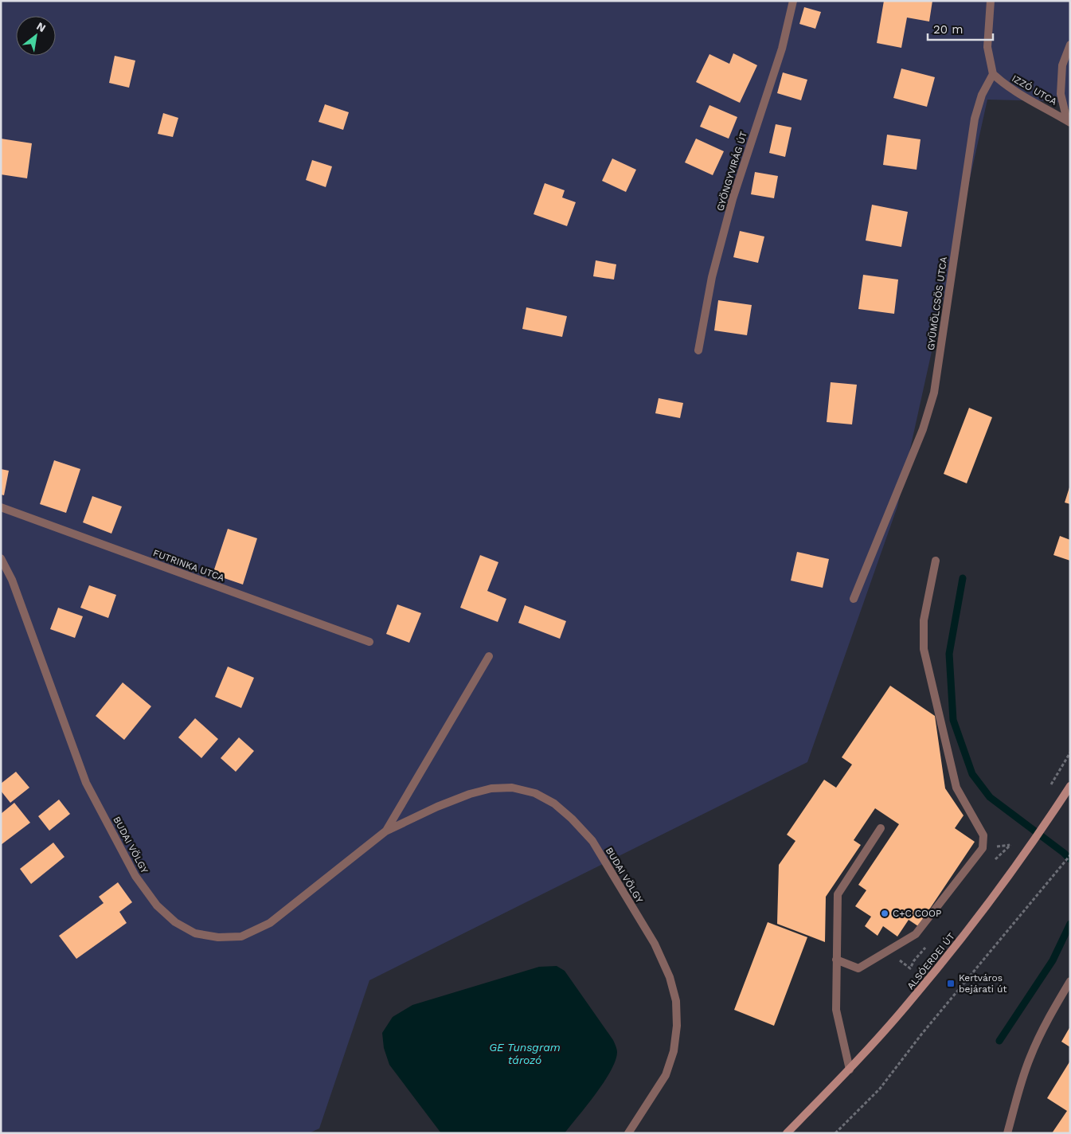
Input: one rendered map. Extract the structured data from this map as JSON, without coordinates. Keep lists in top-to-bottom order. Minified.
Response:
{"streets":{"main road":["ALSÓERDEI ÚT"],"street":["IZZÓ UTCA","GYÖNGYVIRÁG ÚT","GYÜMÖLCSÖS UTCA","FUTRINKA UTCA","BUDAI VÖLGY"]},"crossings":[["IZZÓ UTCA","GYÜMÖLCSÖS UTCA"]],"water":["GE Tunsgram tározó"],"places":{"other":["C+C COOP"],"transit":["Kertváros bejárati út"]},"scale_bar":"20 m","north":"top right"}
